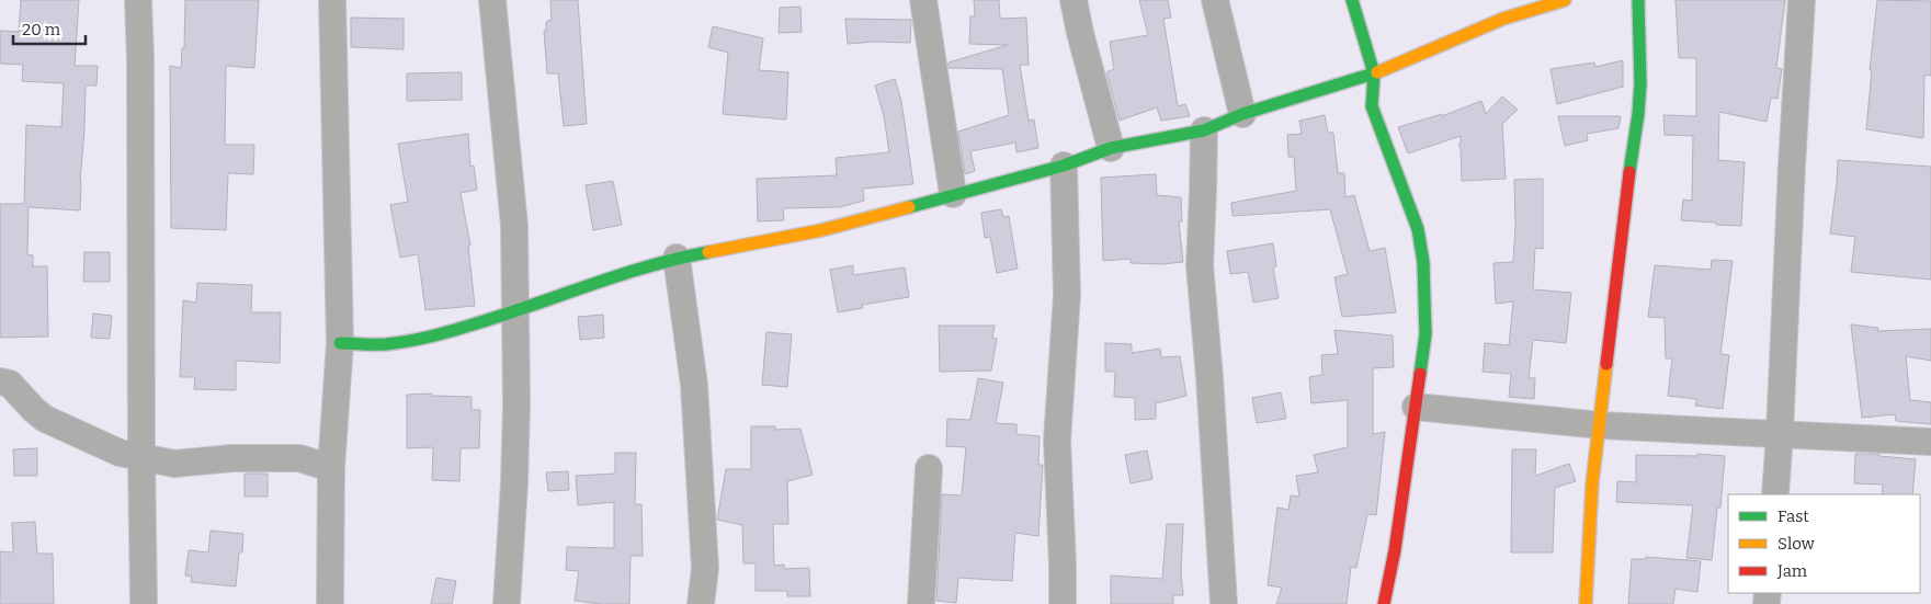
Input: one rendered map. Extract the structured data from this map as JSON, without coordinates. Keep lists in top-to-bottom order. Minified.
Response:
{"legend":["Fast","Slow","Jam"],"scale_bar":"20 m"}
